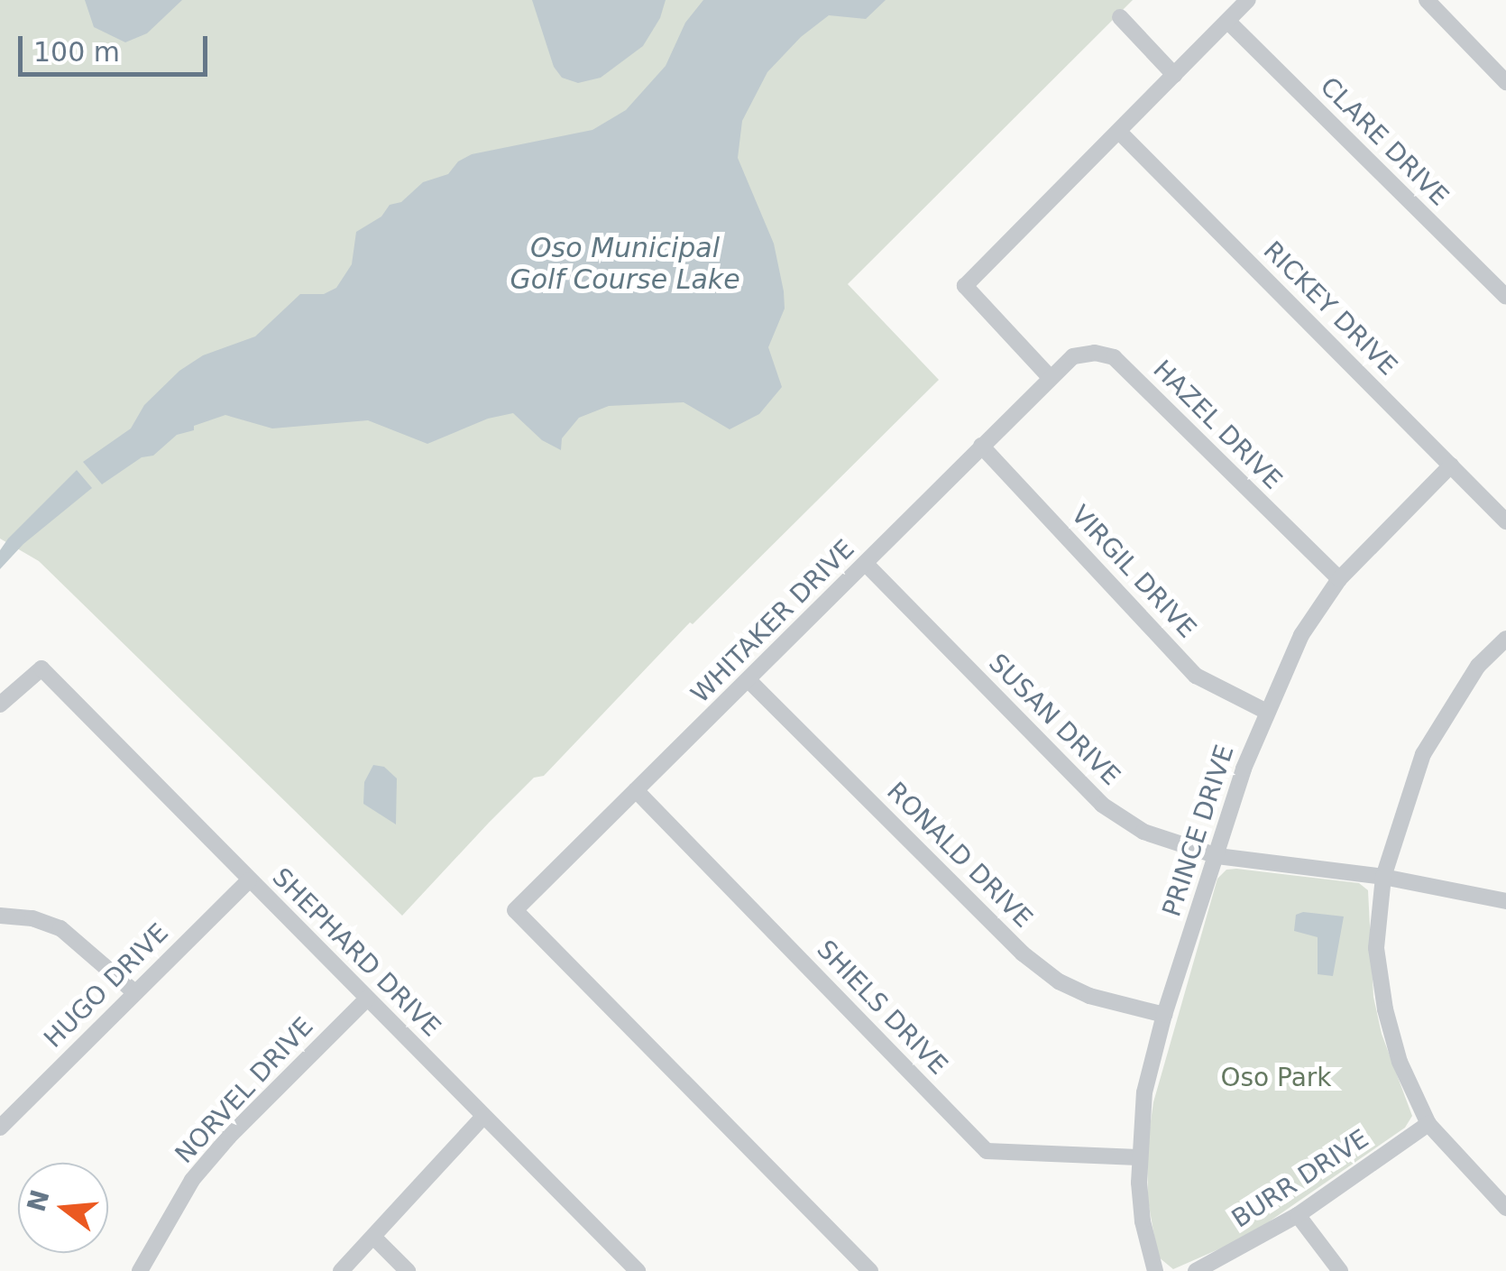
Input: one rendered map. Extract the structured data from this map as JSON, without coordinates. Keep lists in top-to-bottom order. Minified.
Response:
{"streets":{"street":["CLARE DRIVE","RICKEY DRIVE","HAZEL DRIVE","VIRGIL DRIVE","WHITAKER DRIVE","SUSAN DRIVE","PRINCE DRIVE","RONALD DRIVE","SHEPHARD DRIVE","HUGO DRIVE","SHIELS DRIVE","NORVEL DRIVE","BURR DRIVE"]},"crossings":[["RICKEY DRIVE","PRINCE DRIVE"],["HAZEL DRIVE","WHITAKER DRIVE"],["HAZEL DRIVE","PRINCE DRIVE"],["VIRGIL DRIVE","WHITAKER DRIVE"],["VIRGIL DRIVE","PRINCE DRIVE"],["WHITAKER DRIVE","SUSAN DRIVE"],["WHITAKER DRIVE","RONALD DRIVE"],["WHITAKER DRIVE","SHIELS DRIVE"],["SUSAN DRIVE","PRINCE DRIVE"],["PRINCE DRIVE","RONALD DRIVE"],["PRINCE DRIVE","SHIELS DRIVE"],["SHEPHARD DRIVE","HUGO DRIVE"],["SHEPHARD DRIVE","NORVEL DRIVE"]],"water":["Oso Municipal Golf Course Lake"],"parks":["Oso Park"],"scale_bar":"100 m","north":"left"}
